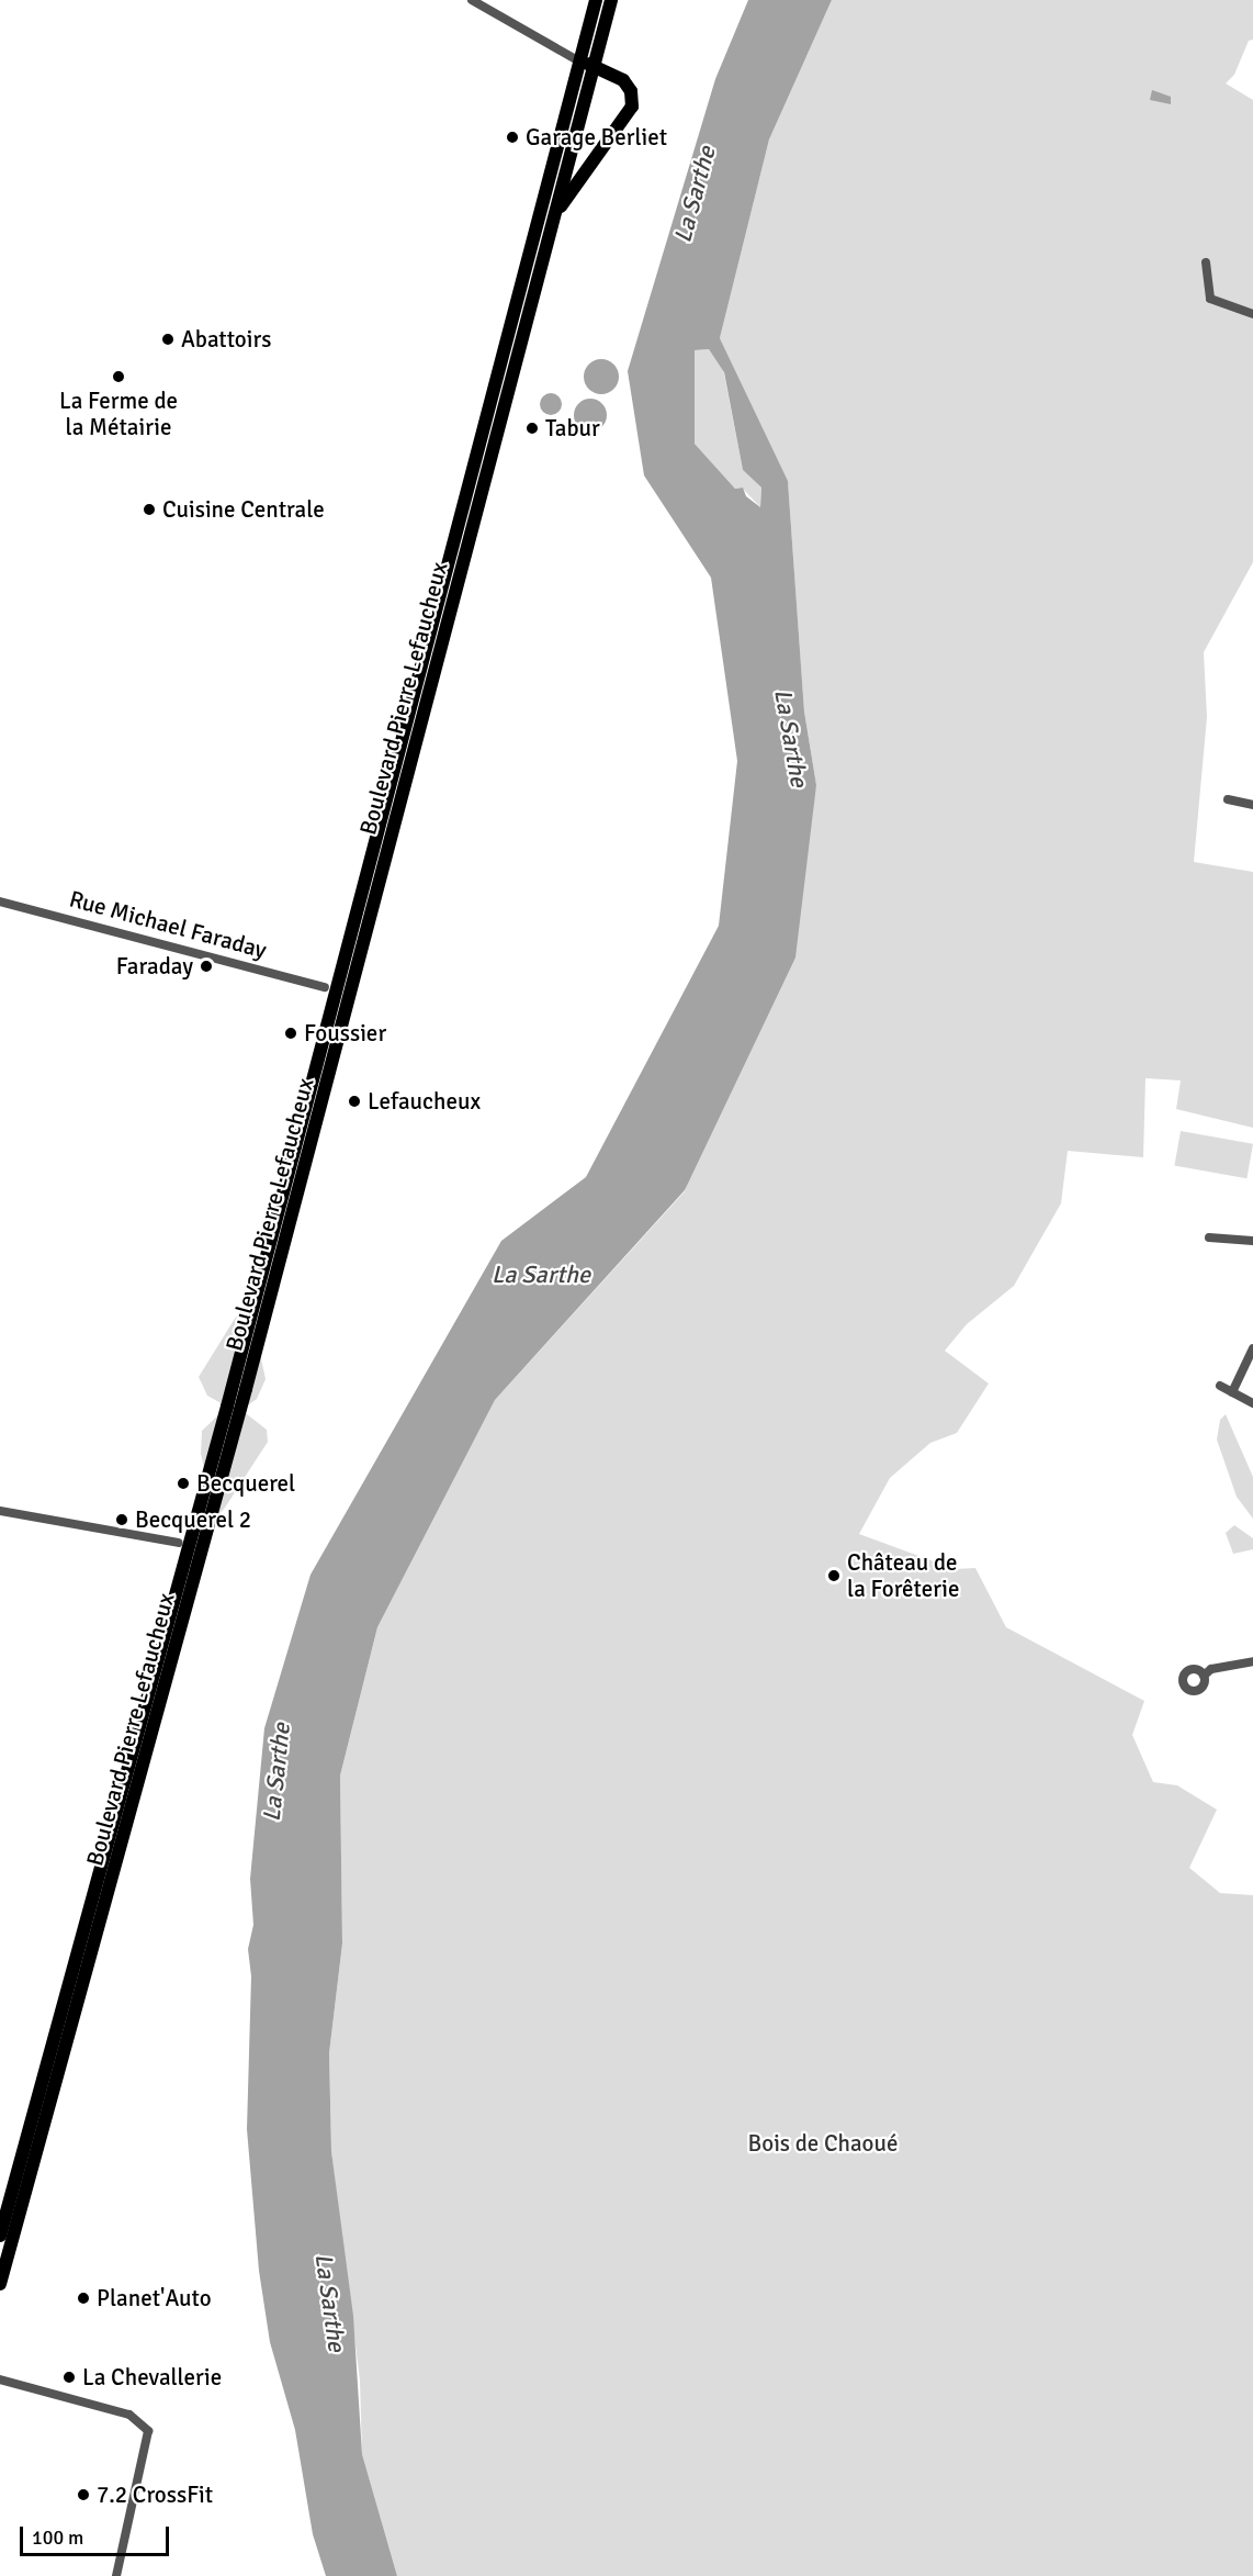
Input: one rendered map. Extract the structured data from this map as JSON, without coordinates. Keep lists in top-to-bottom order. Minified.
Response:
{"streets":{"main road":["Boulevard Pierre Lefaucheux"],"street":["Rue Michael Faraday"]},"water":["La Sarthe"],"parks":["Bois de Chaoué"],"places":["Garage Berliet","Abattoirs","La Ferme de la Métairie","Tabur","Cuisine Centrale","Faraday","Foussier","Lefaucheux","Becquerel","Becquerel 2","Château de la Forêterie","Planet'Auto","La Chevallerie","7.2 CrossFit"],"scale_bar":"100 m"}
